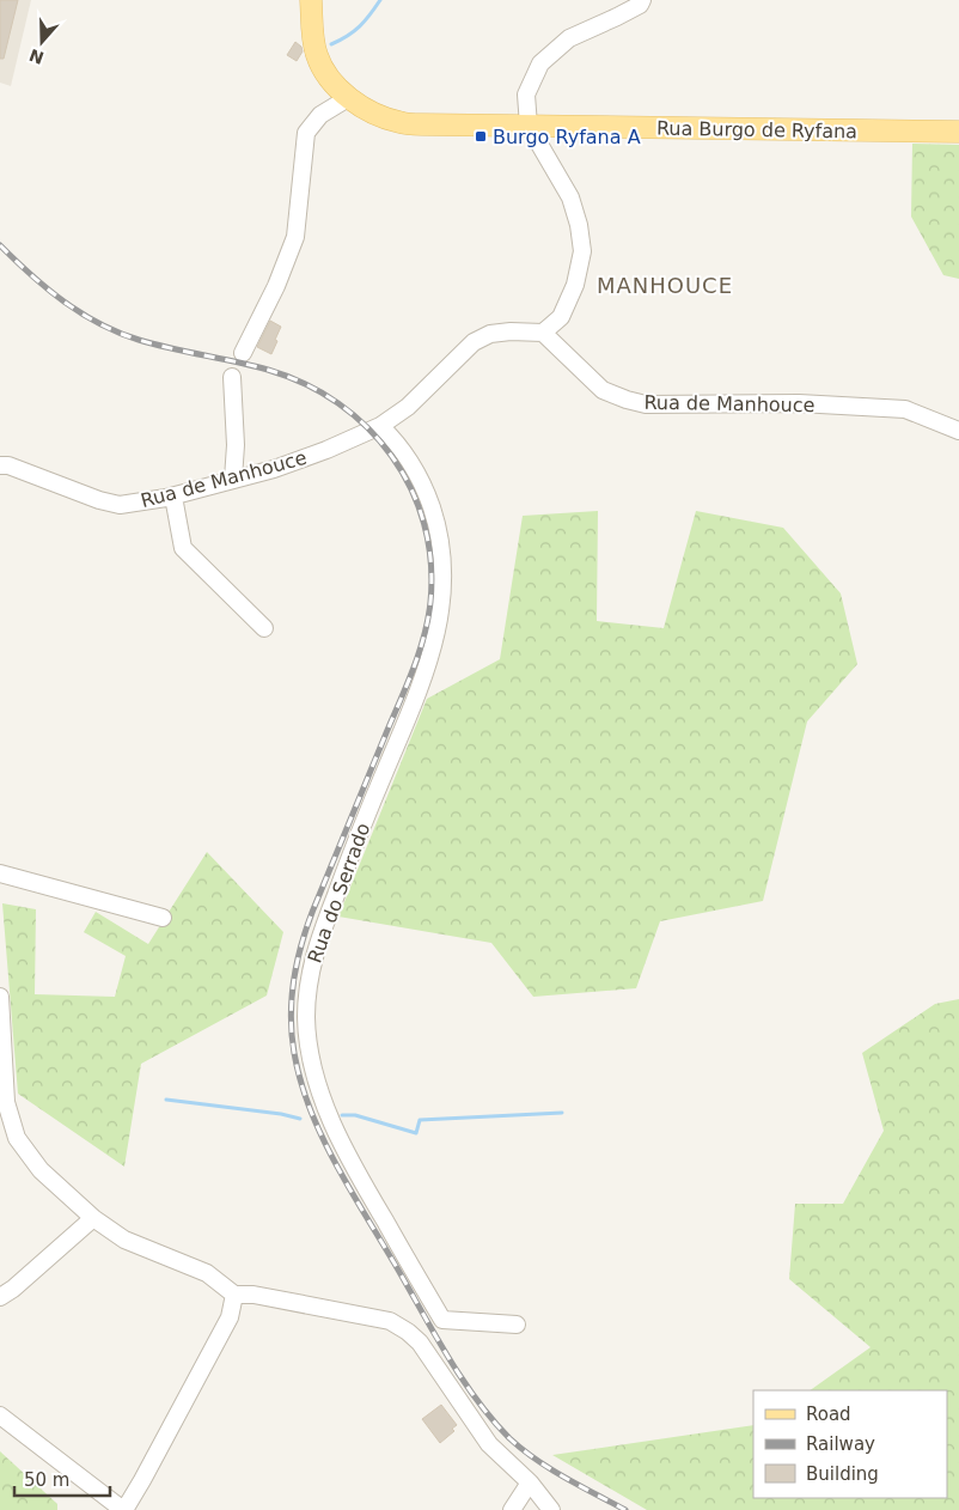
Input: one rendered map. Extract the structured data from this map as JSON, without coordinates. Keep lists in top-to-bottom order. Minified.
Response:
{"streets":{"main road":["Rua Burgo de Ryfana"],"street":["Rua de Manhouce","Rua do Serrado"]},"crossings":[["Rua de Manhouce","Rua do Serrado"]],"districts":["MANHOUCE"],"places":{"transit":["Burgo Ryfana A"]},"legend":["Road","Railway","Building"],"scale_bar":"50 m","north":"bottom"}
